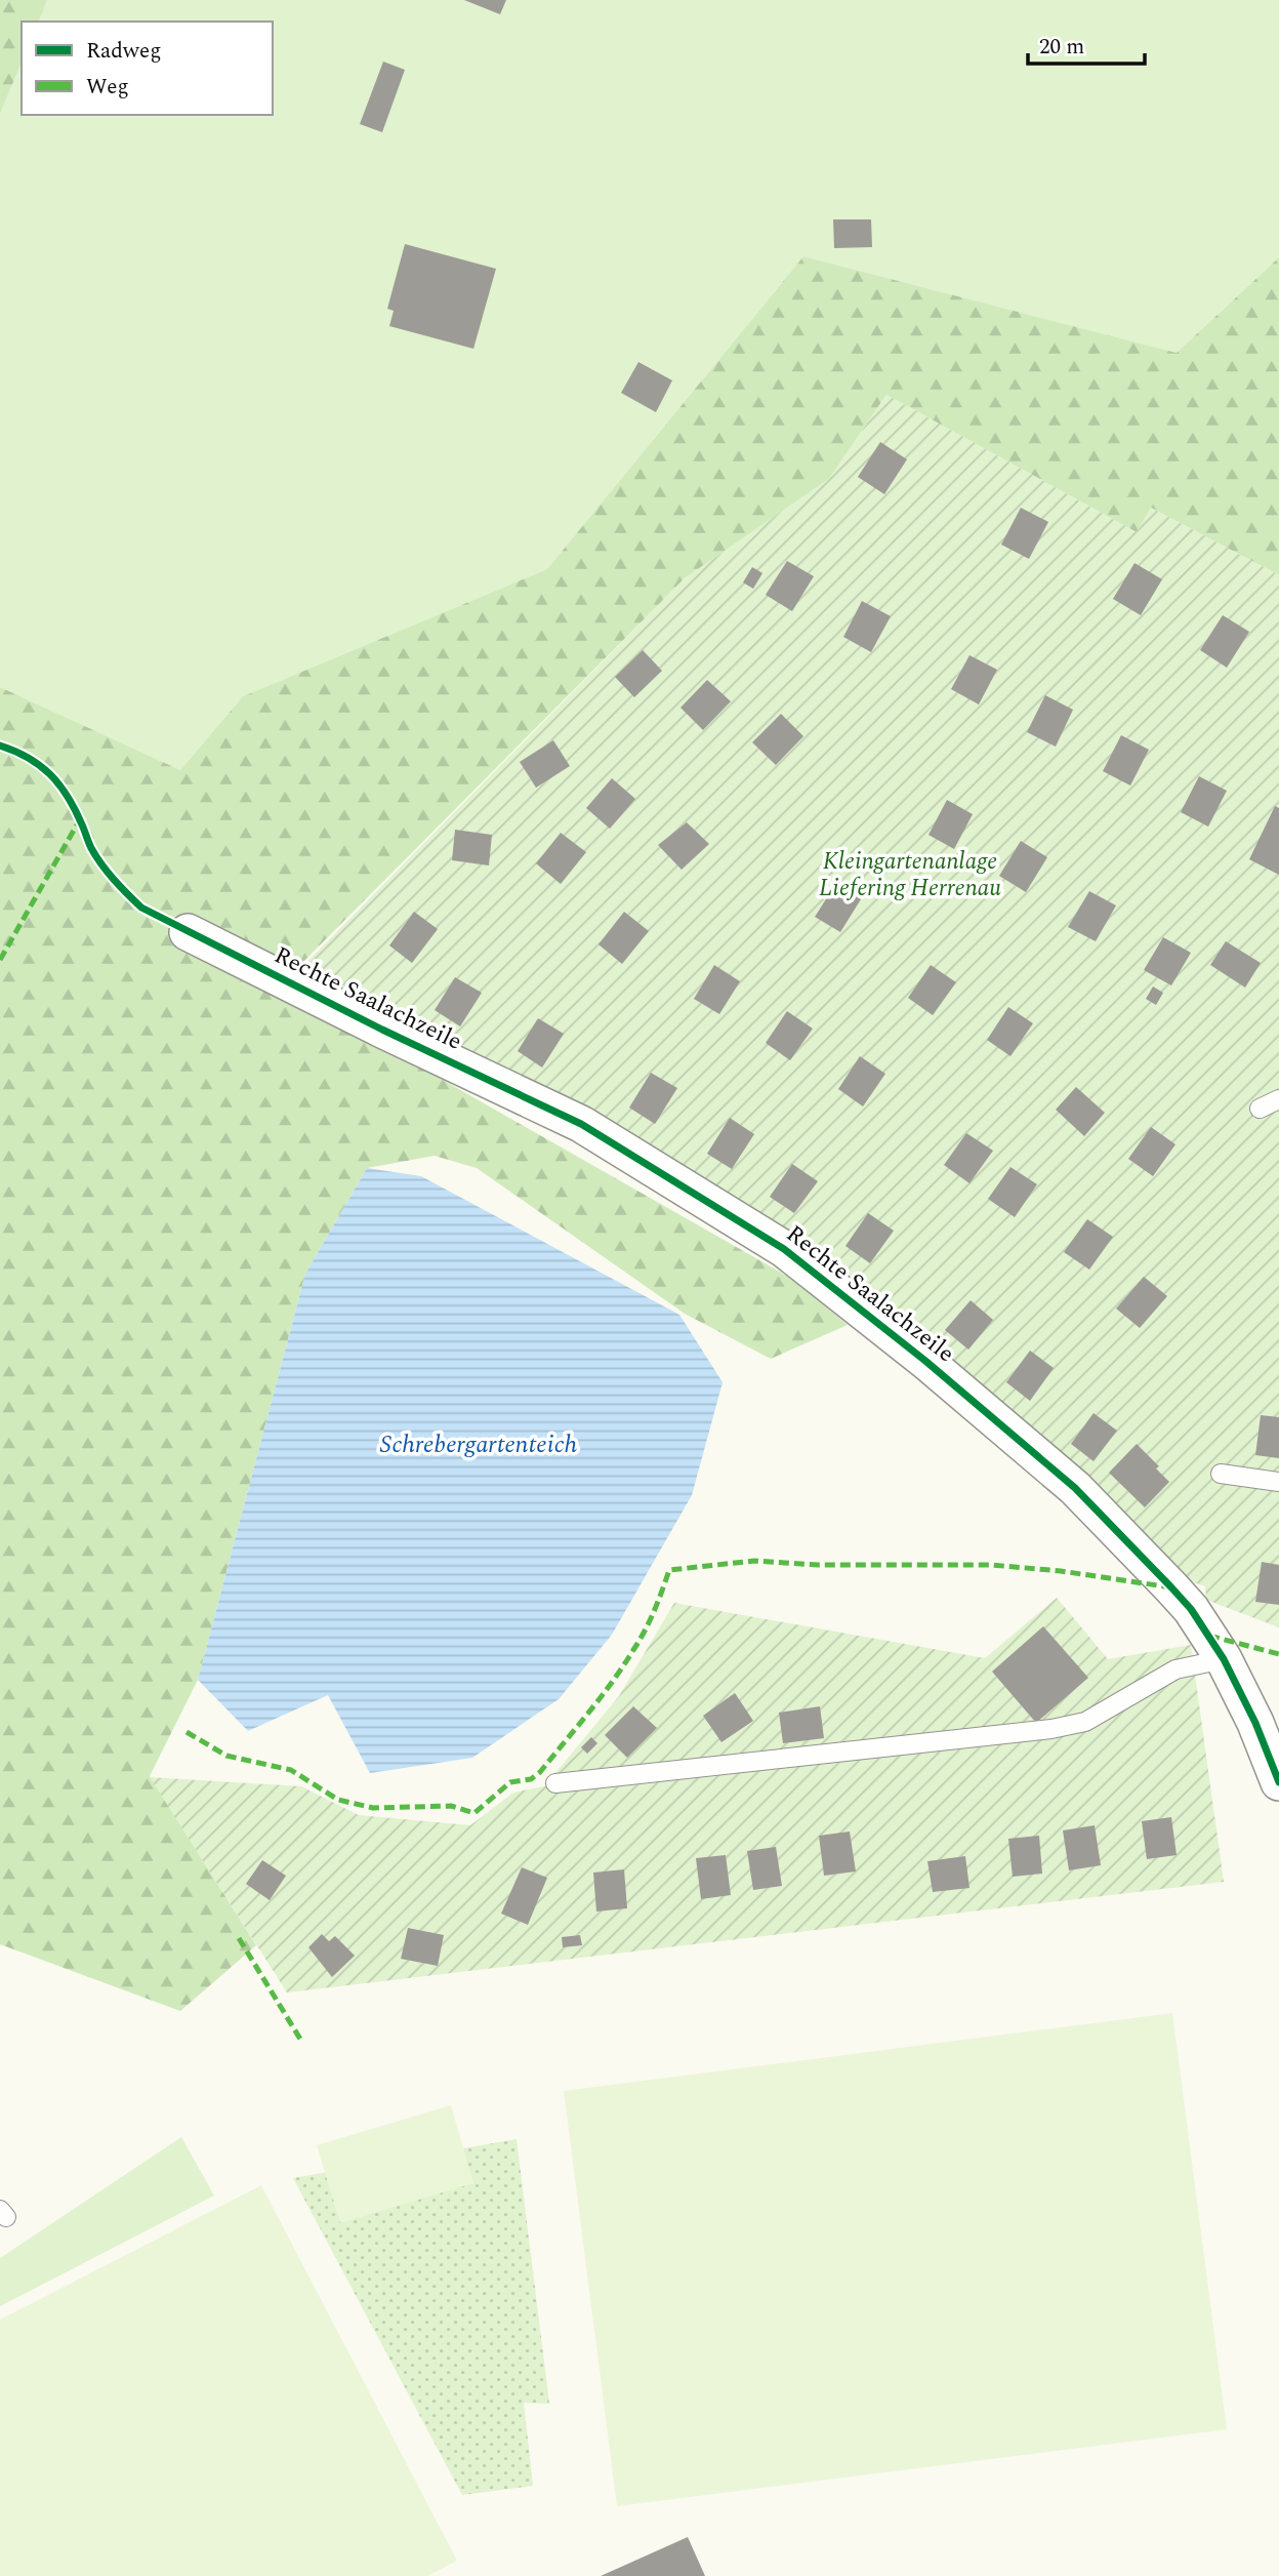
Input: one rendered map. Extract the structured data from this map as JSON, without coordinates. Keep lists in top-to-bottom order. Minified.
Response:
{"streets":{"street":["Rechte Saalachzeile"]},"water":["Schrebergartenteich"],"parks":["Kleingartenanlage Liefering Herrenau"],"legend":["Radweg","Weg"],"scale_bar":"20 m"}
